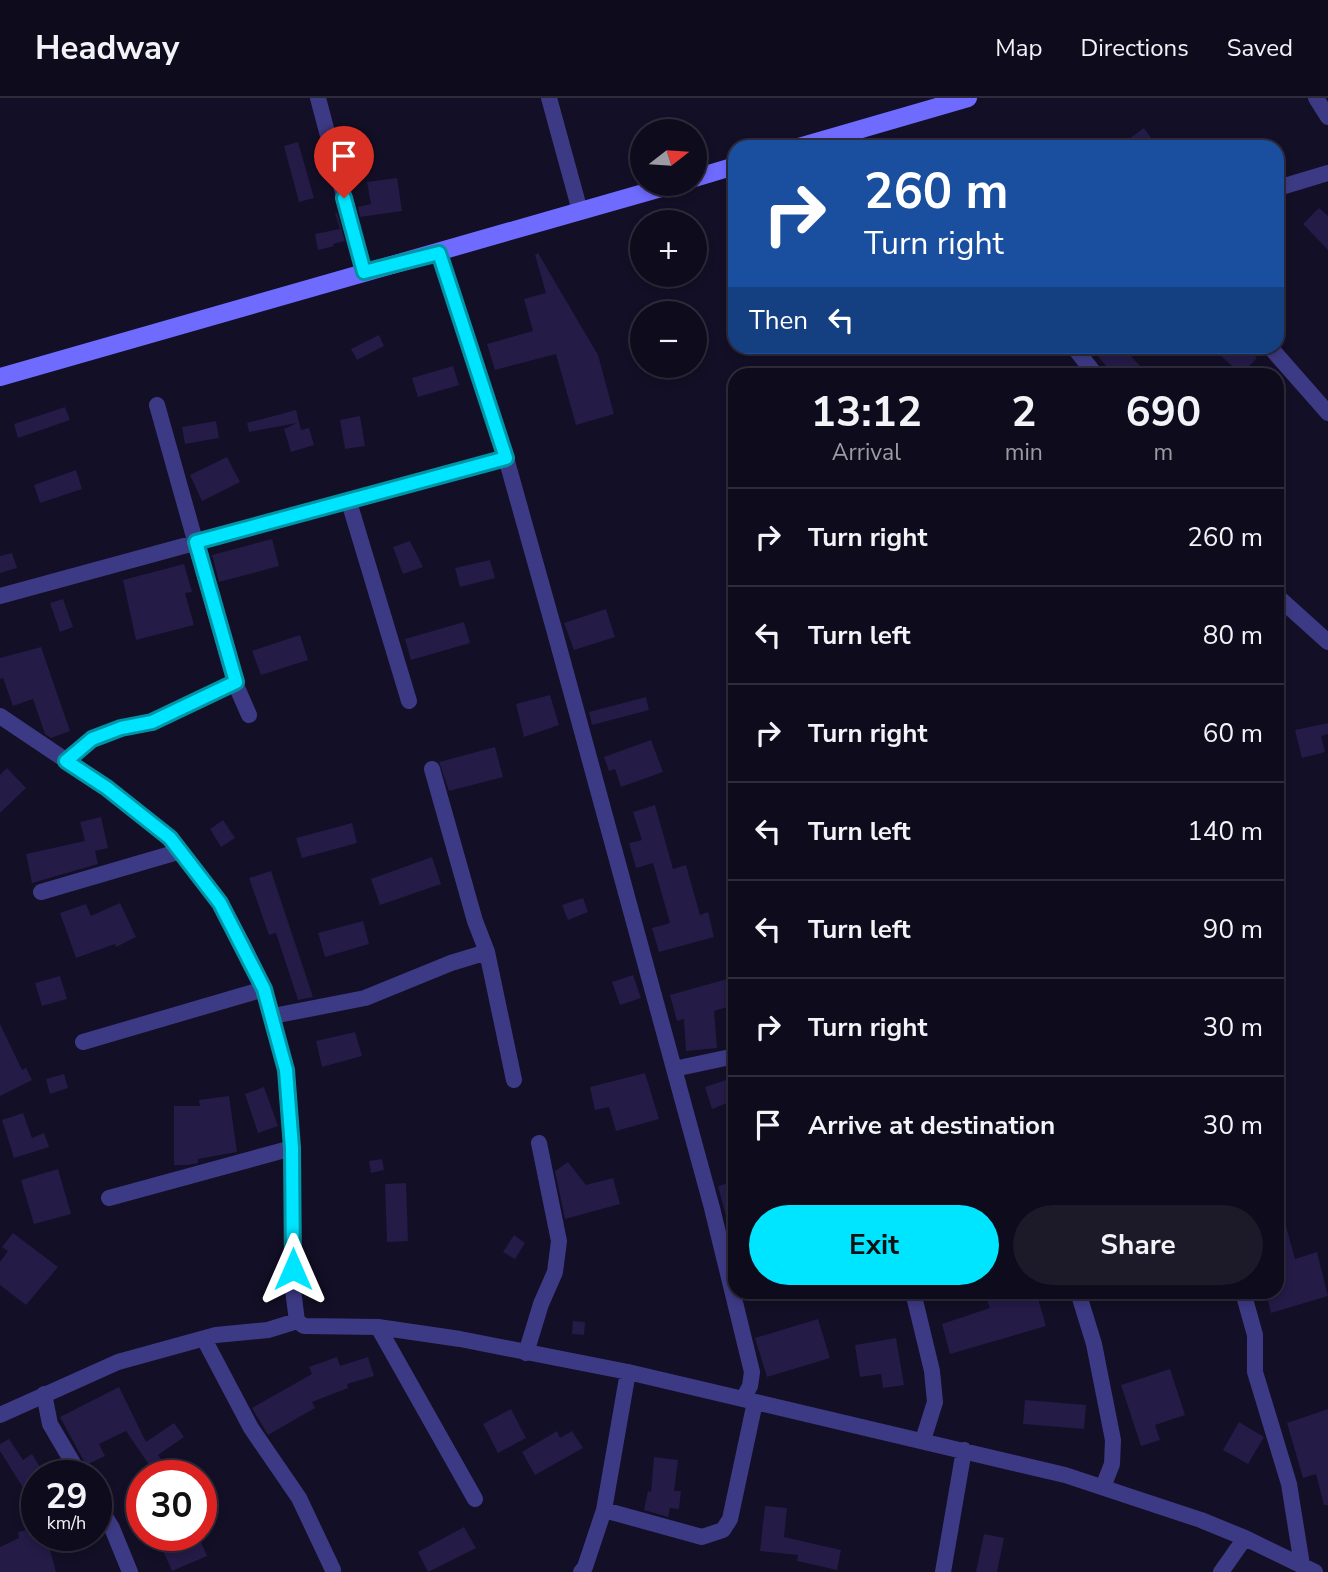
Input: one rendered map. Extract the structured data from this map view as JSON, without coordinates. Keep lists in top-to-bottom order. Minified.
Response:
{"north":"right","page":{"header":"Headway","nav":["Map","Directions","Saved"],"map_buttons":["+","−"],"turn":["260 m","Turn right"],"then":"Then","eta":["13:12","Arrival","2","min","690","m"],"list":[{"name":"Turn right","value":"260 m"},{"name":"Turn left","value":"80 m"},{"name":"Turn right","value":"60 m"},{"name":"Turn left","value":"140 m"},{"name":"Turn left","value":"90 m"},{"name":"Turn right","value":"30 m"},{"name":"Arrive at destination","value":"30 m"}],"buttons":["Exit","Share"],"speed":"29 km/h","limit":"30"}}
